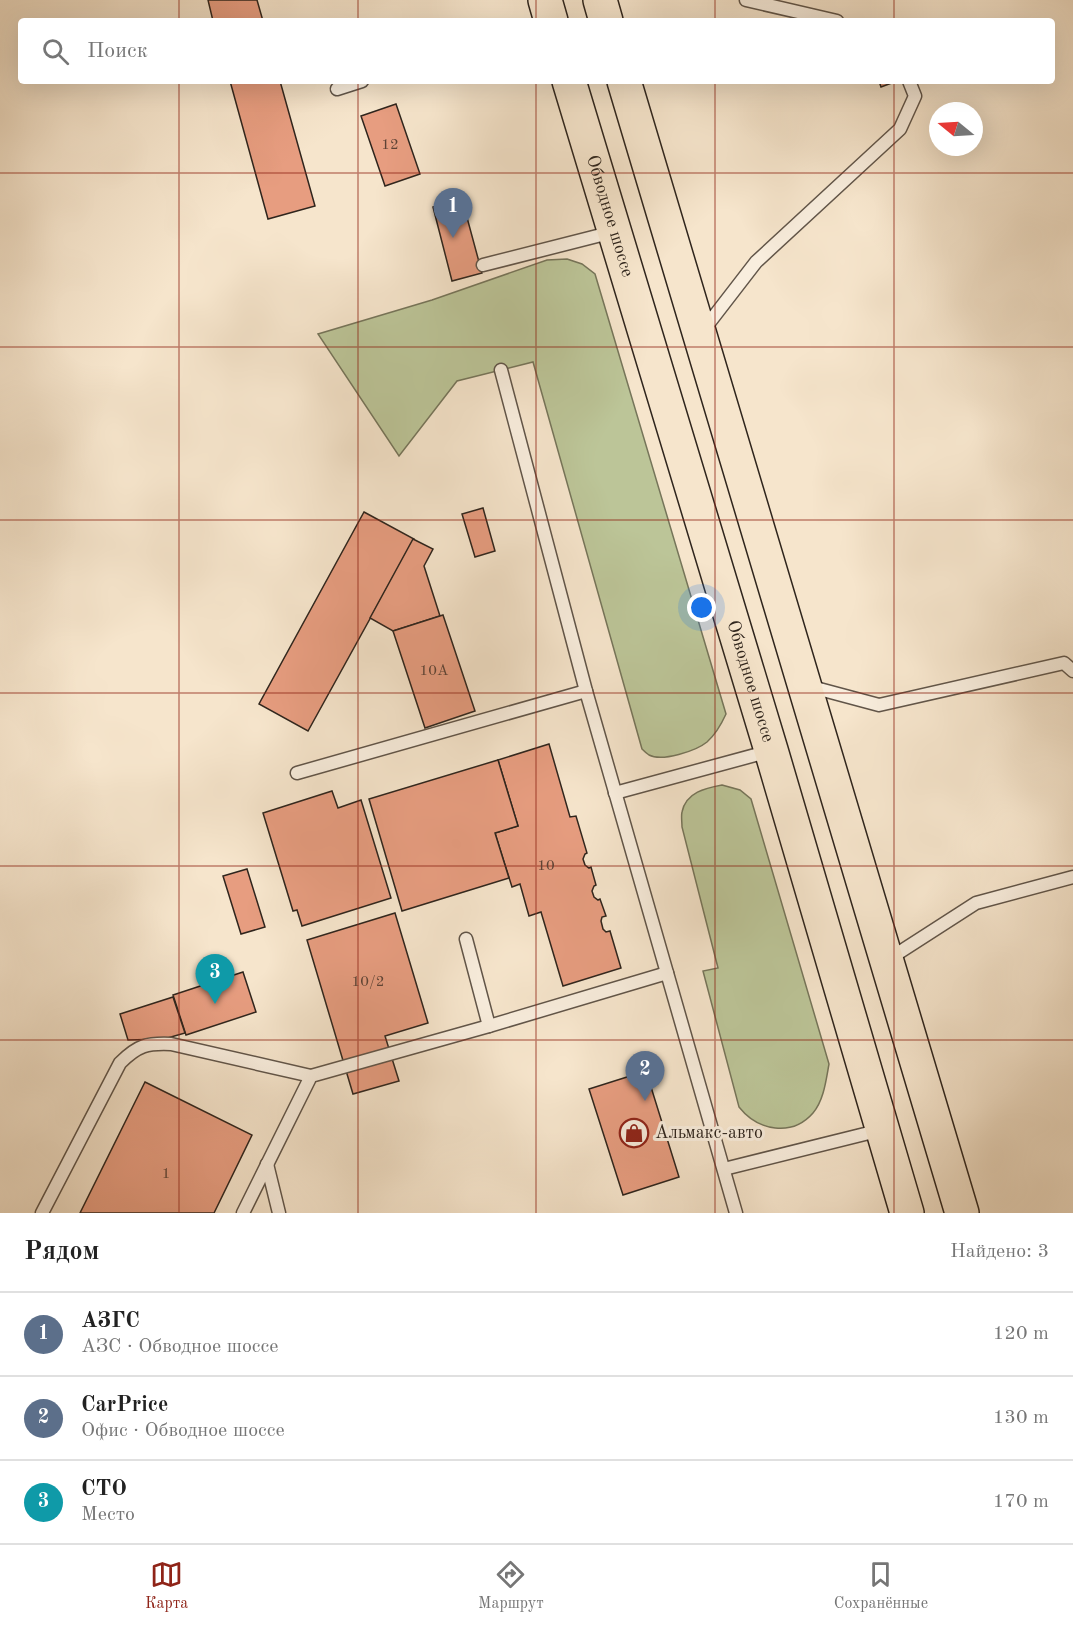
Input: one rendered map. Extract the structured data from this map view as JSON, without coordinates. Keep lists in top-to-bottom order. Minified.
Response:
{"streets":{"main road":["Обводное шоссе"]},"places":{"shop":["Альмакс-авто"]},"house_numbers":["12","10А","10","10/2","1"],"north":"left","page":{"search":"Поиск","pins":["1","3","2"],"heading":["Рядом","Найдено: 3"],"list":[{"mark":"1","name":"АЗГС","note":"АЗС · Обводное шоссе","value":"120 m"},{"mark":"2","name":"CarPrice","note":"Офис · Обводное шоссе","value":"130 m"},{"mark":"3","name":"СТО","note":"Место","value":"170 m"}],"nav":["Карта","Маршрут","Сохранённые"]}}
